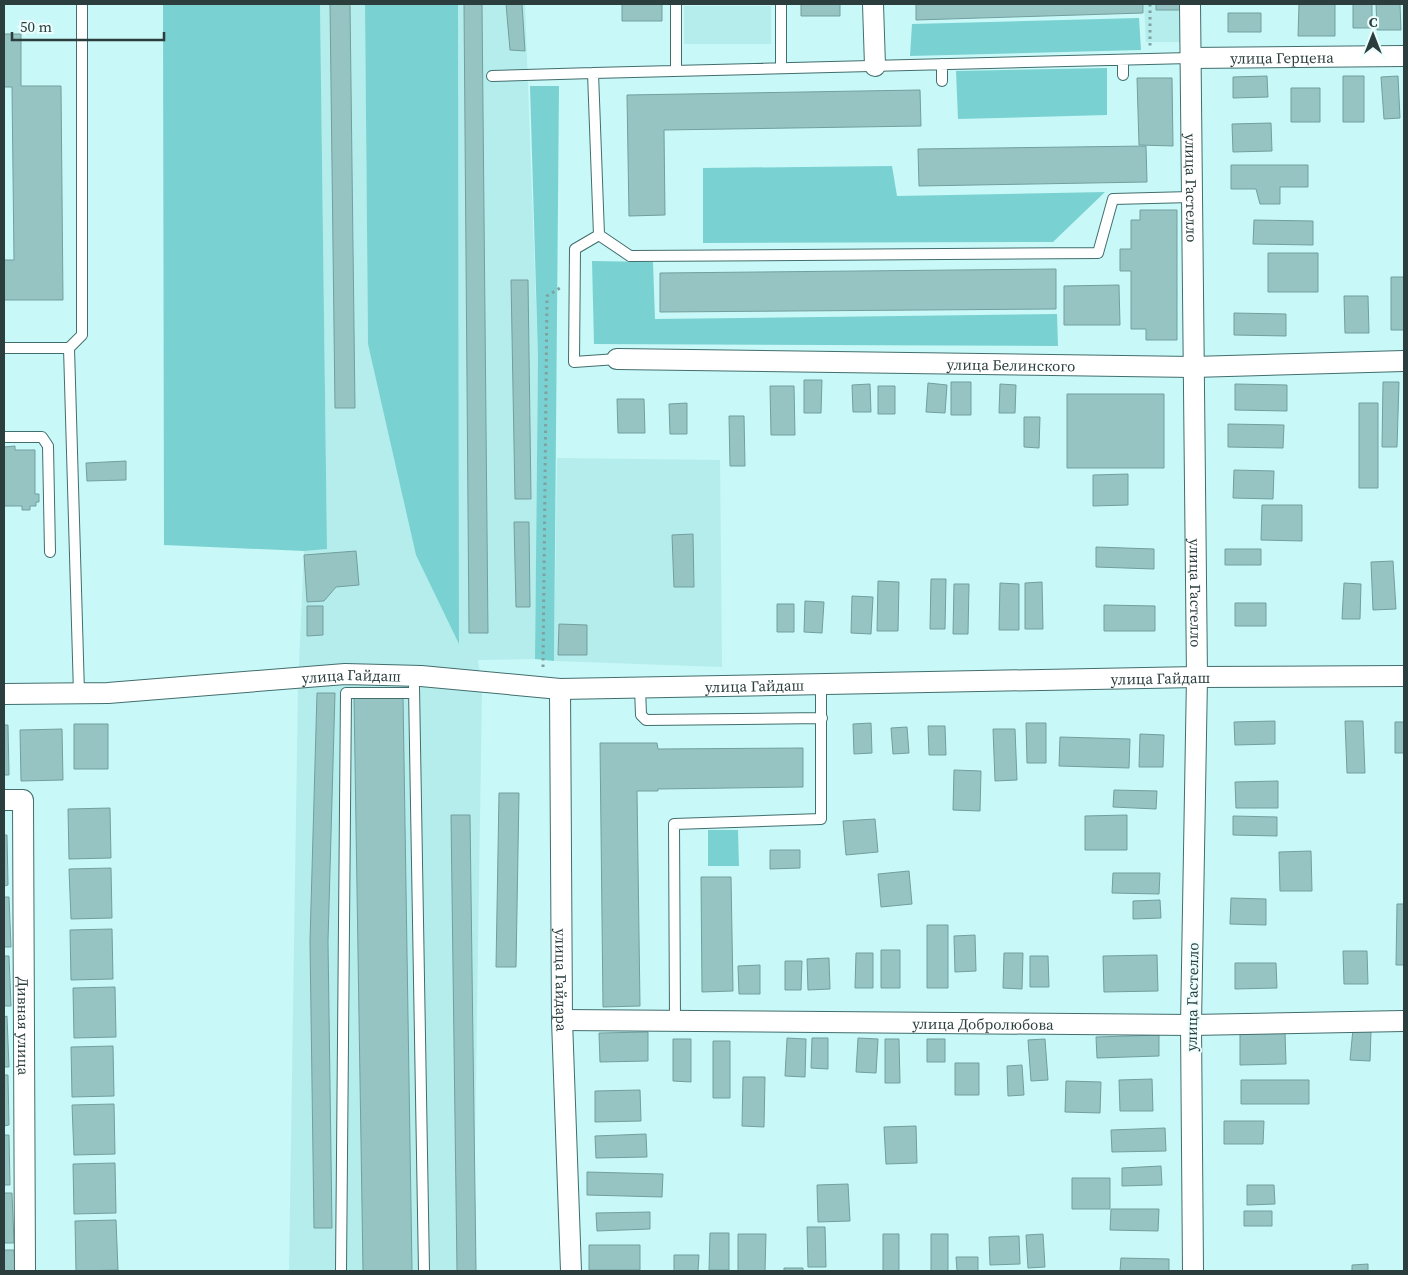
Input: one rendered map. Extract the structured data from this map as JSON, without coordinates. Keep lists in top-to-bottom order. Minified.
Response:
{"streets":{"street":["улица Герцена","улица Гастелло","улица Белинского","улица Гайдаш","улица Гайдара","улица Добролюбова","Дивная улица"]},"crossings":[["улица Герцена","улица Гастелло"],["улица Гастелло","улица Белинского"],["улица Гастелло","улица Гайдаш"],["улица Гастелло","улица Добролюбова"],["улица Гайдаш","улица Гайдара"],["улица Гайдара","улица Добролюбова"]],"scale_bar":"50 m","north":"top"}
